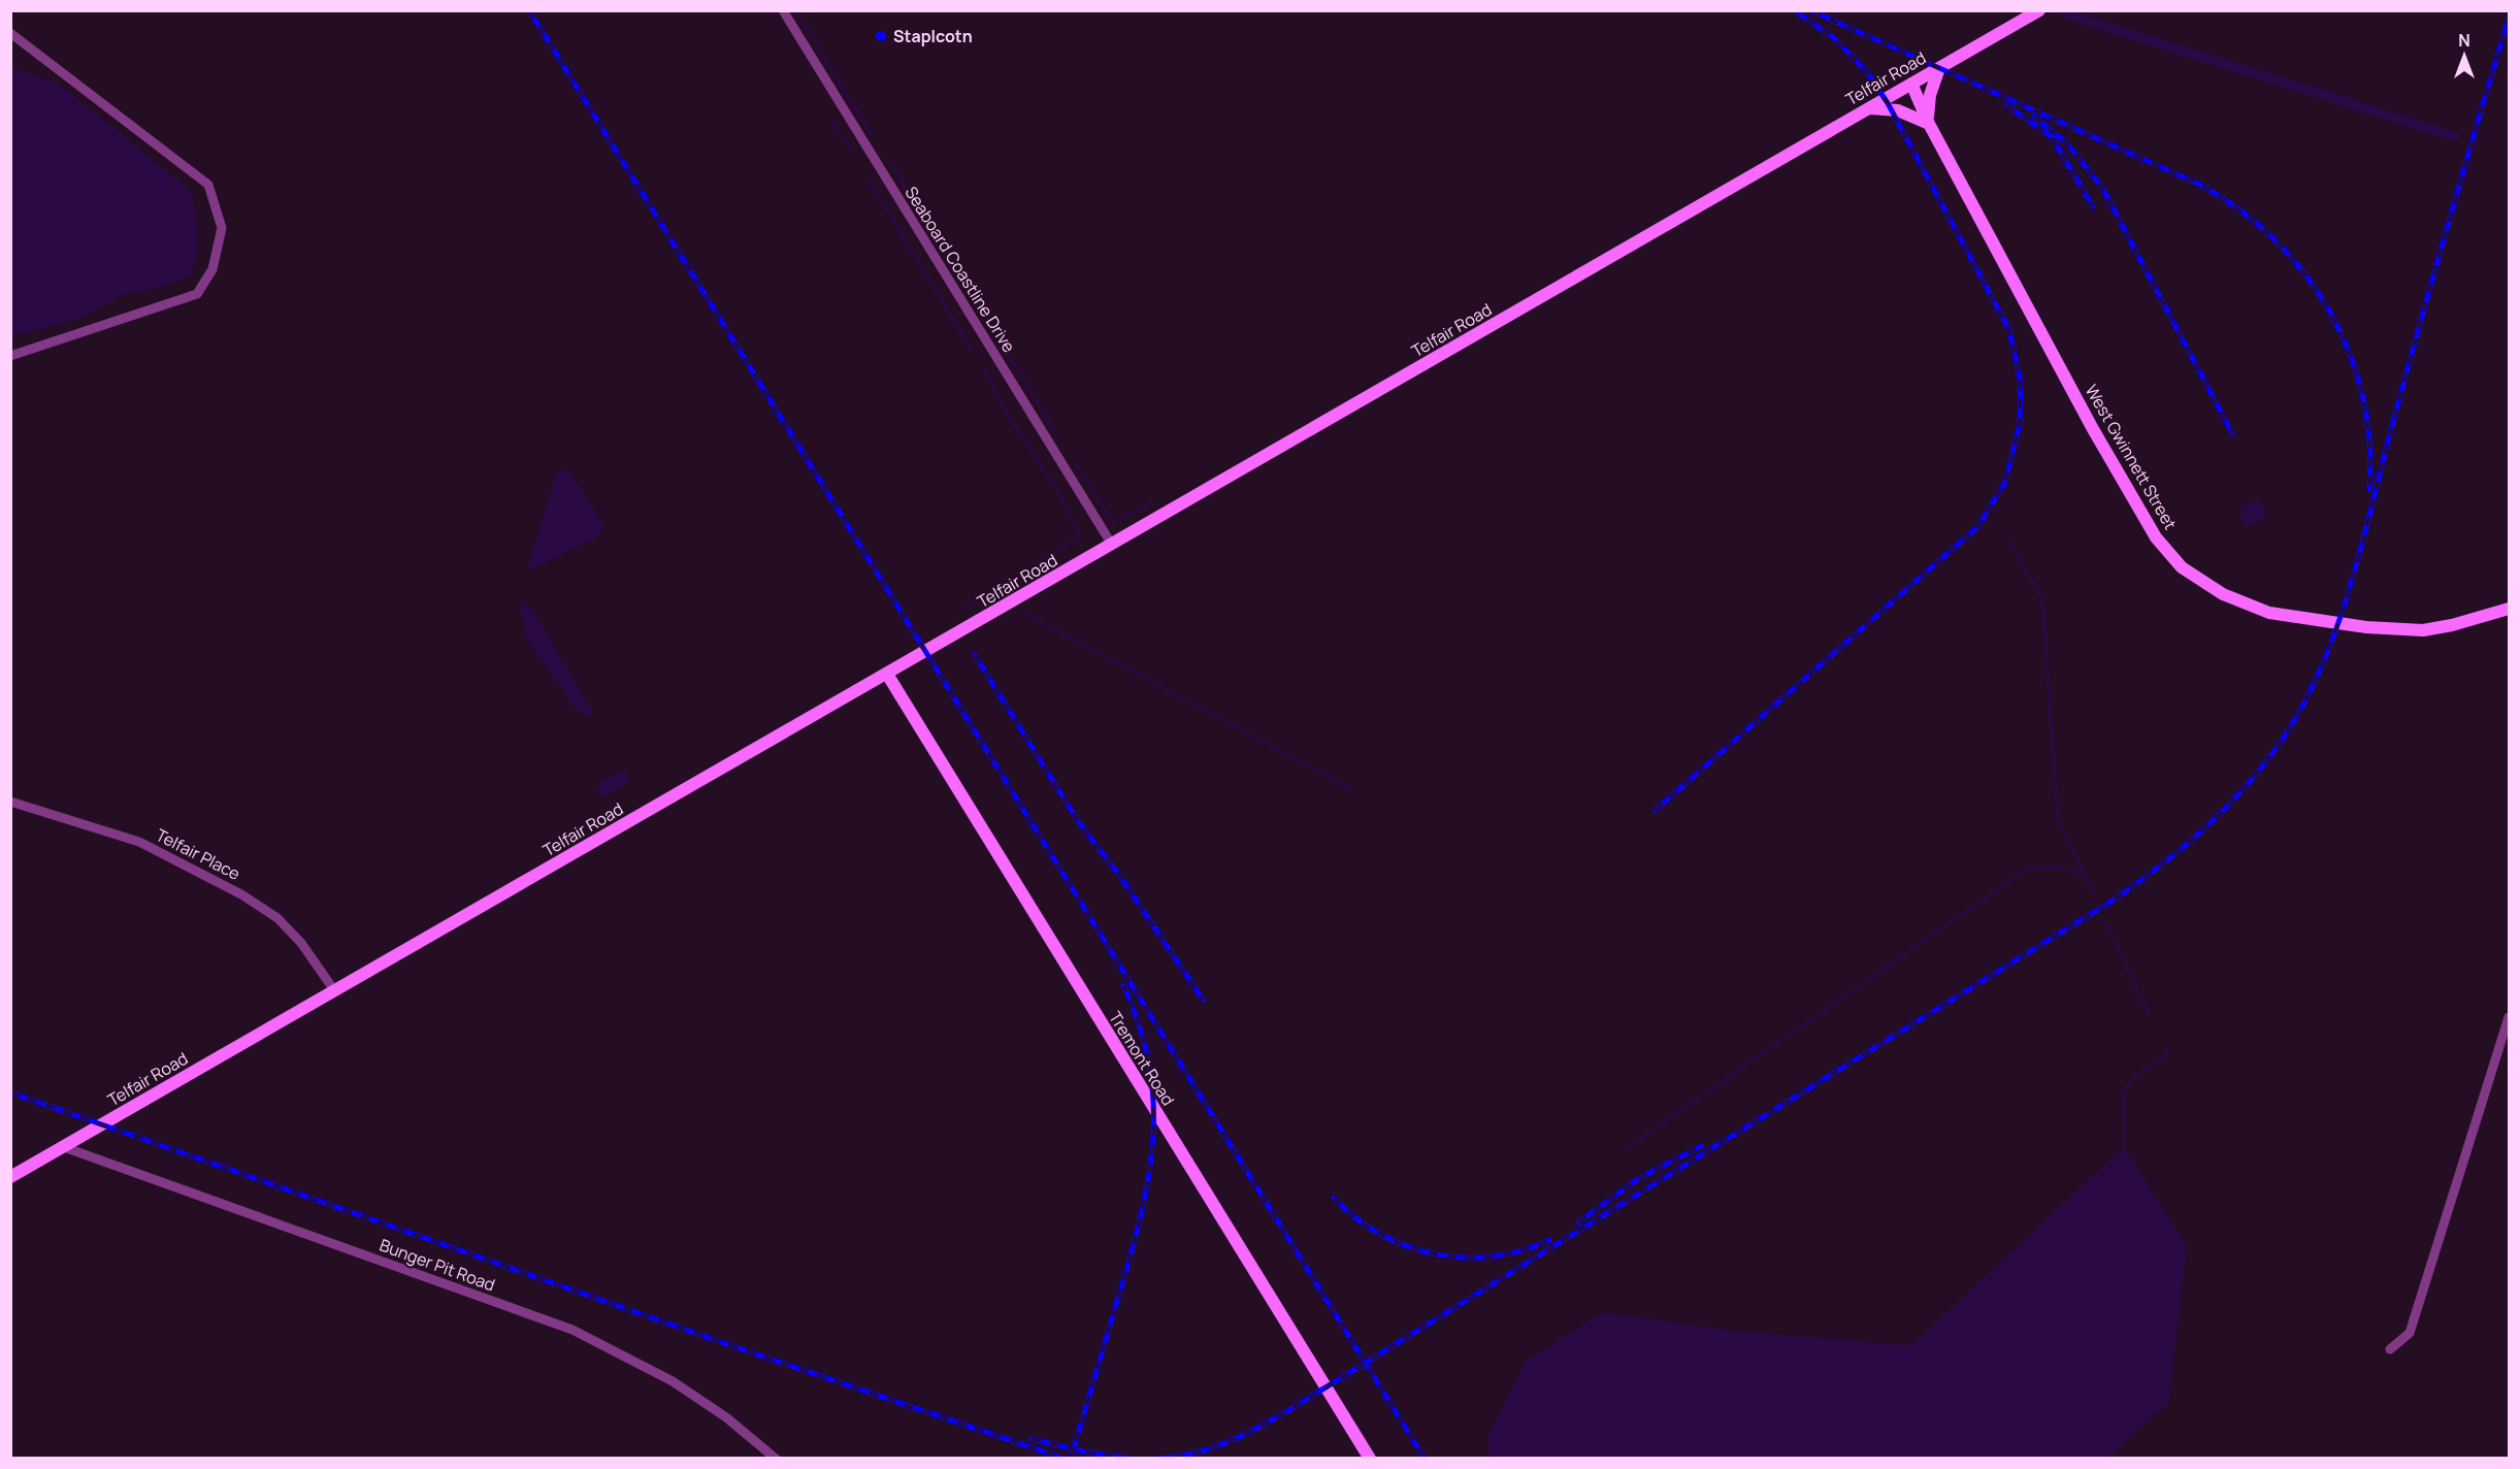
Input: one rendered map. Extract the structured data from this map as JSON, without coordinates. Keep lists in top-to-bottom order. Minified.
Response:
{"streets":{"street":["Telfair Road","Seaboard Coastline Drive","West Gwinnett Street","Telfair Place","Tremont Road","Bunger Pit Road"]},"crossings":[["Telfair Road","Seaboard Coastline Drive"],["Telfair Road","West Gwinnett Street"],["Telfair Road","Telfair Place"],["Telfair Road","Tremont Road"],["Telfair Road","Bunger Pit Road"]],"places":["Staplcotn"],"north":"top"}
